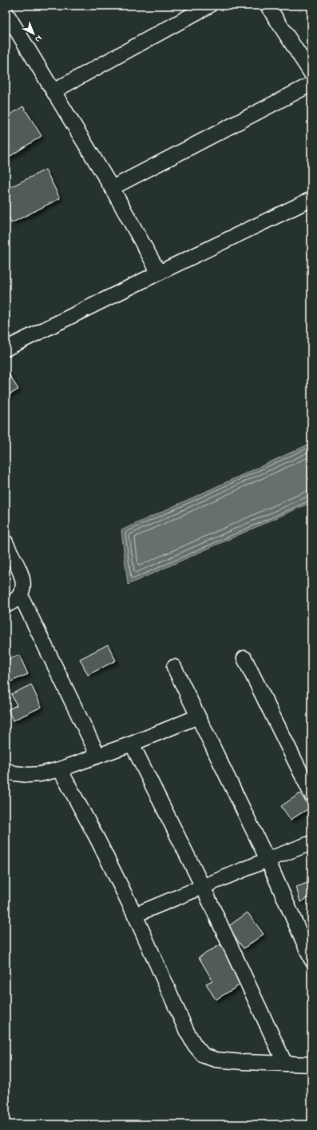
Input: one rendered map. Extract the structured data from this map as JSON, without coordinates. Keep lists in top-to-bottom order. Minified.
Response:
{"north":"bottom right"}
